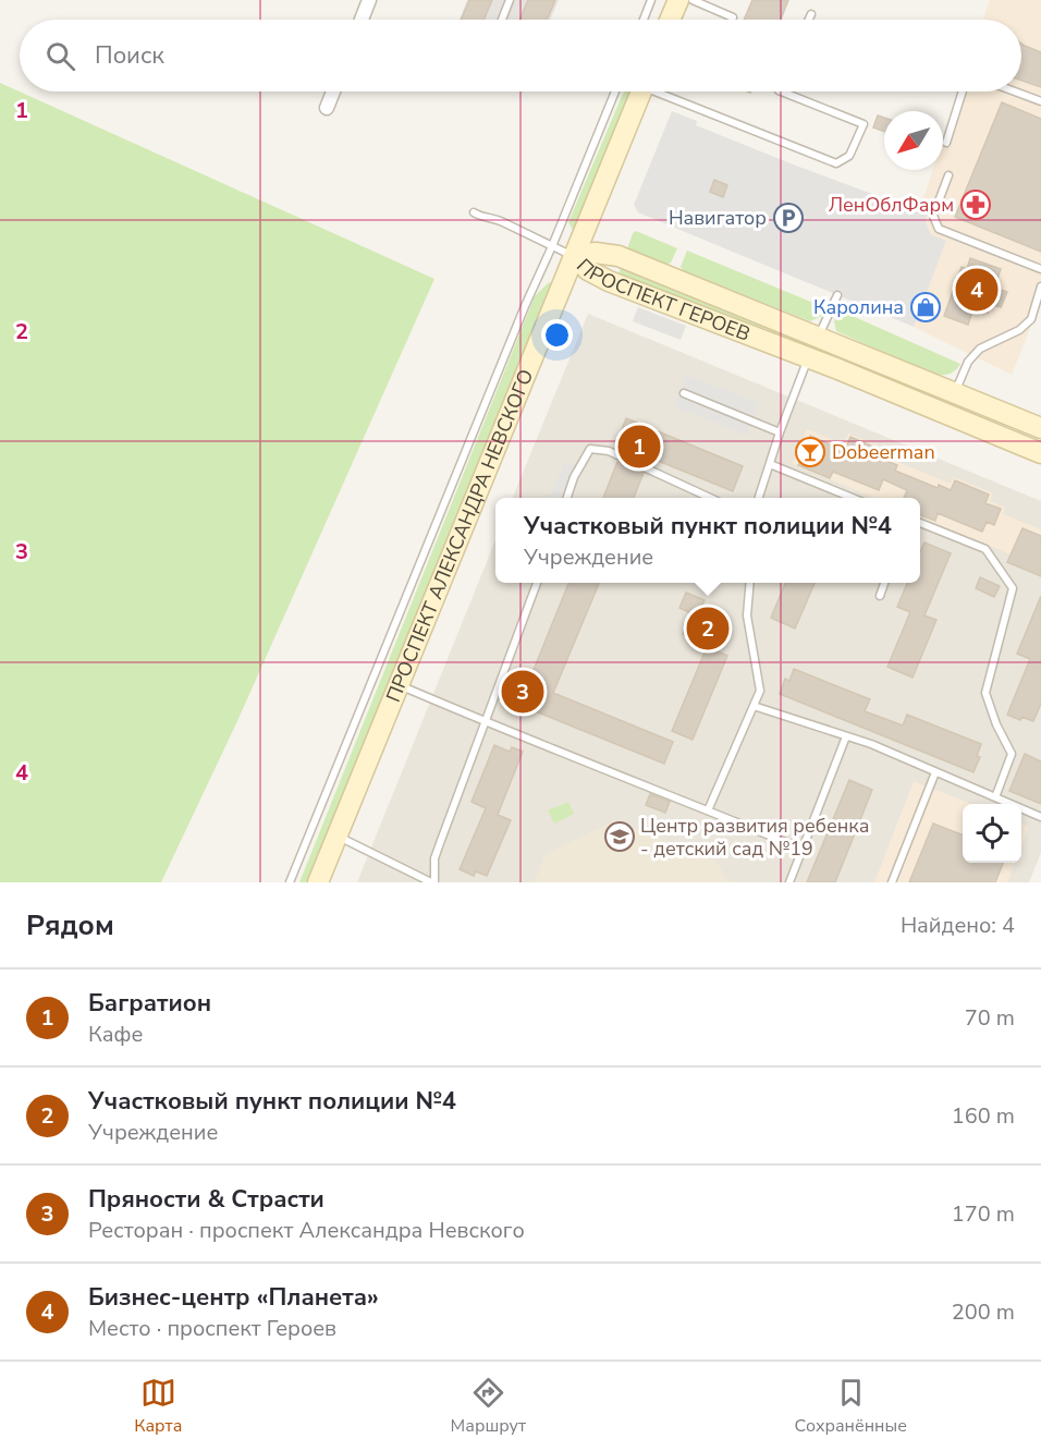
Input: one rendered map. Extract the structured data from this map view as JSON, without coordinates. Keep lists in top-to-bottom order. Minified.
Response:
{"streets":{"main road":["ПРОСПЕКТ ГЕРОЕВ","ПРОСПЕКТ АЛЕКСАНДРА НЕВСКОГО"]},"crossings":[["ПРОСПЕКТ ГЕРОЕВ","ПРОСПЕКТ АЛЕКСАНДРА НЕВСКОГО"]],"places":{"pharmacy":["ЛенОблФарм"],"parking":["Навигатор"],"shop":["Каролина"],"bar":["Dobeerman"],"school or university":["Центр развития ребенка - детский сад №19"]},"north":"bottom left","page":{"search":"Поиск","pins":["4","1","2","3"],"popup":["Участковый пункт полиции №4","Учреждение"],"heading":["Рядом","Найдено: 4"],"list":[{"mark":"1","name":"Багратион","note":"Кафе","value":"70 m"},{"mark":"2","name":"Участковый пункт полиции №4","note":"Учреждение","value":"160 m"},{"mark":"3","name":"Пряности & Страсти","note":"Ресторан · проспект Александра Невского","value":"170 m"},{"mark":"4","name":"Бизнес-центр «Планета»","note":"Место · проспект Героев","value":"200 m"}],"nav":["Карта","Маршрут","Сохранённые"]},"grid":{"rows":["1","2","3","4"]}}
